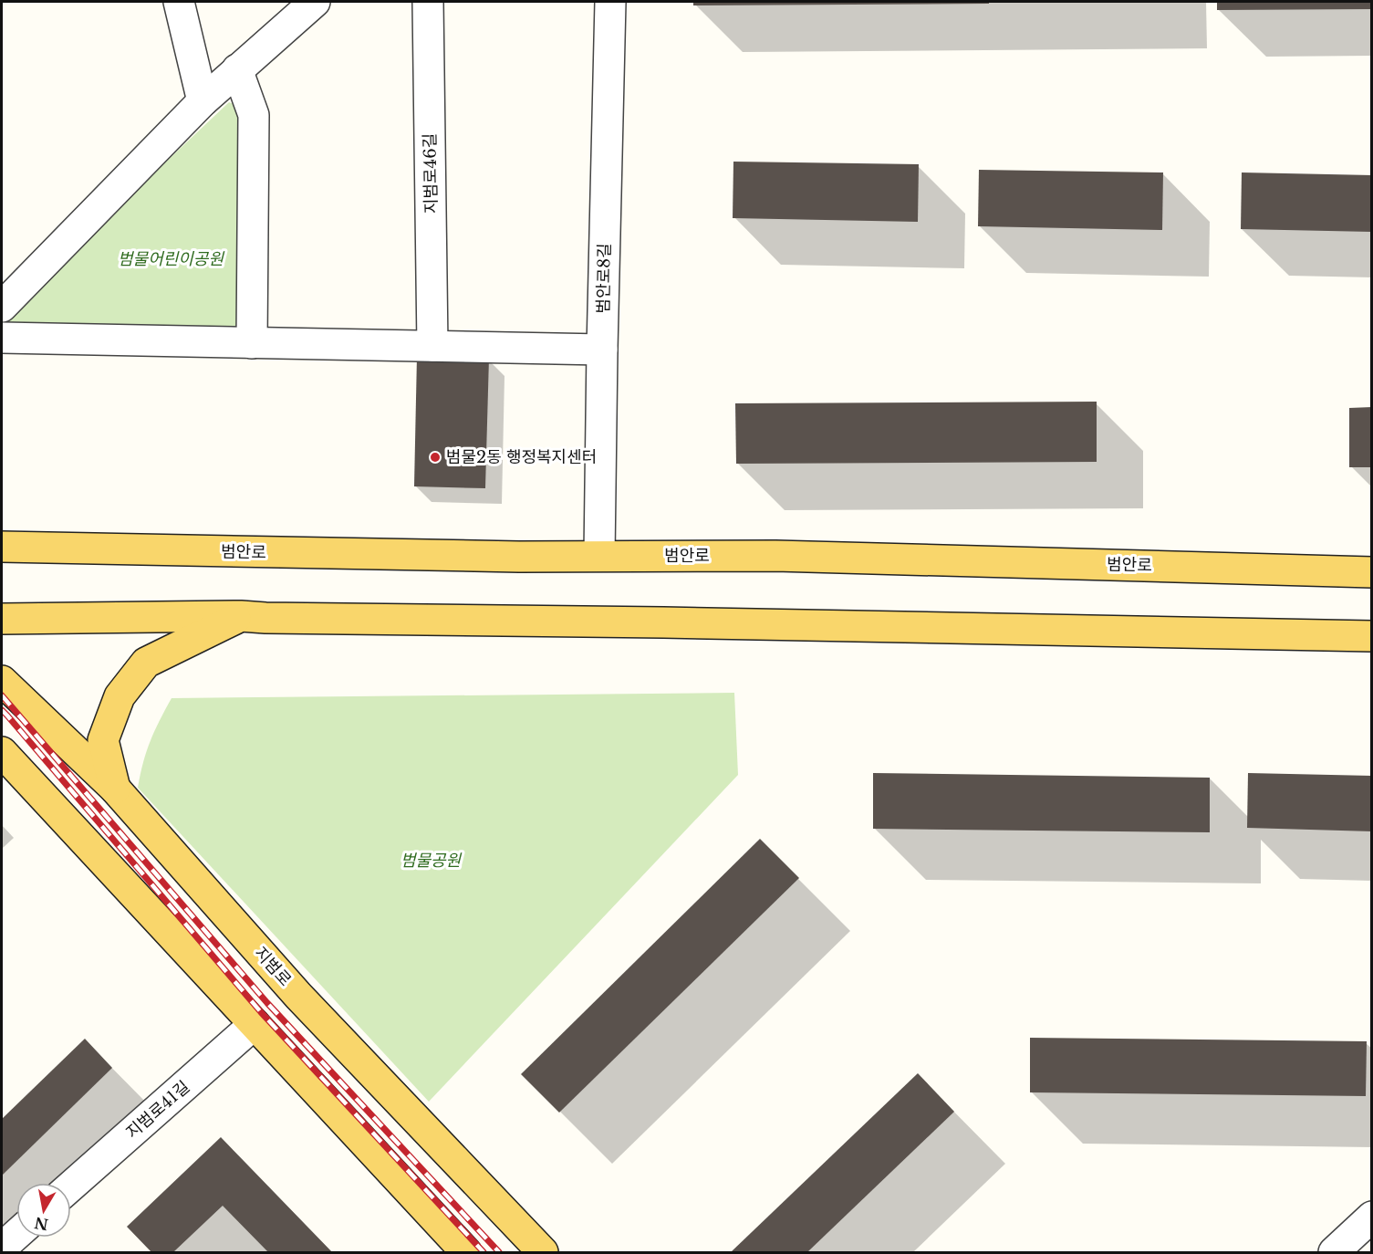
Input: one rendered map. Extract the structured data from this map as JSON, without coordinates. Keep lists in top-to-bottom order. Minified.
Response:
{"streets":{"main road":["범안로","지범로"],"street":["지범로46길","범안로8길","지범로41길"]},"crossings":[["범안로8길","범안로"]],"parks":["범물어린이공원","범물공원"],"places":["범물2동 행정복지센터"],"north":"bottom"}
